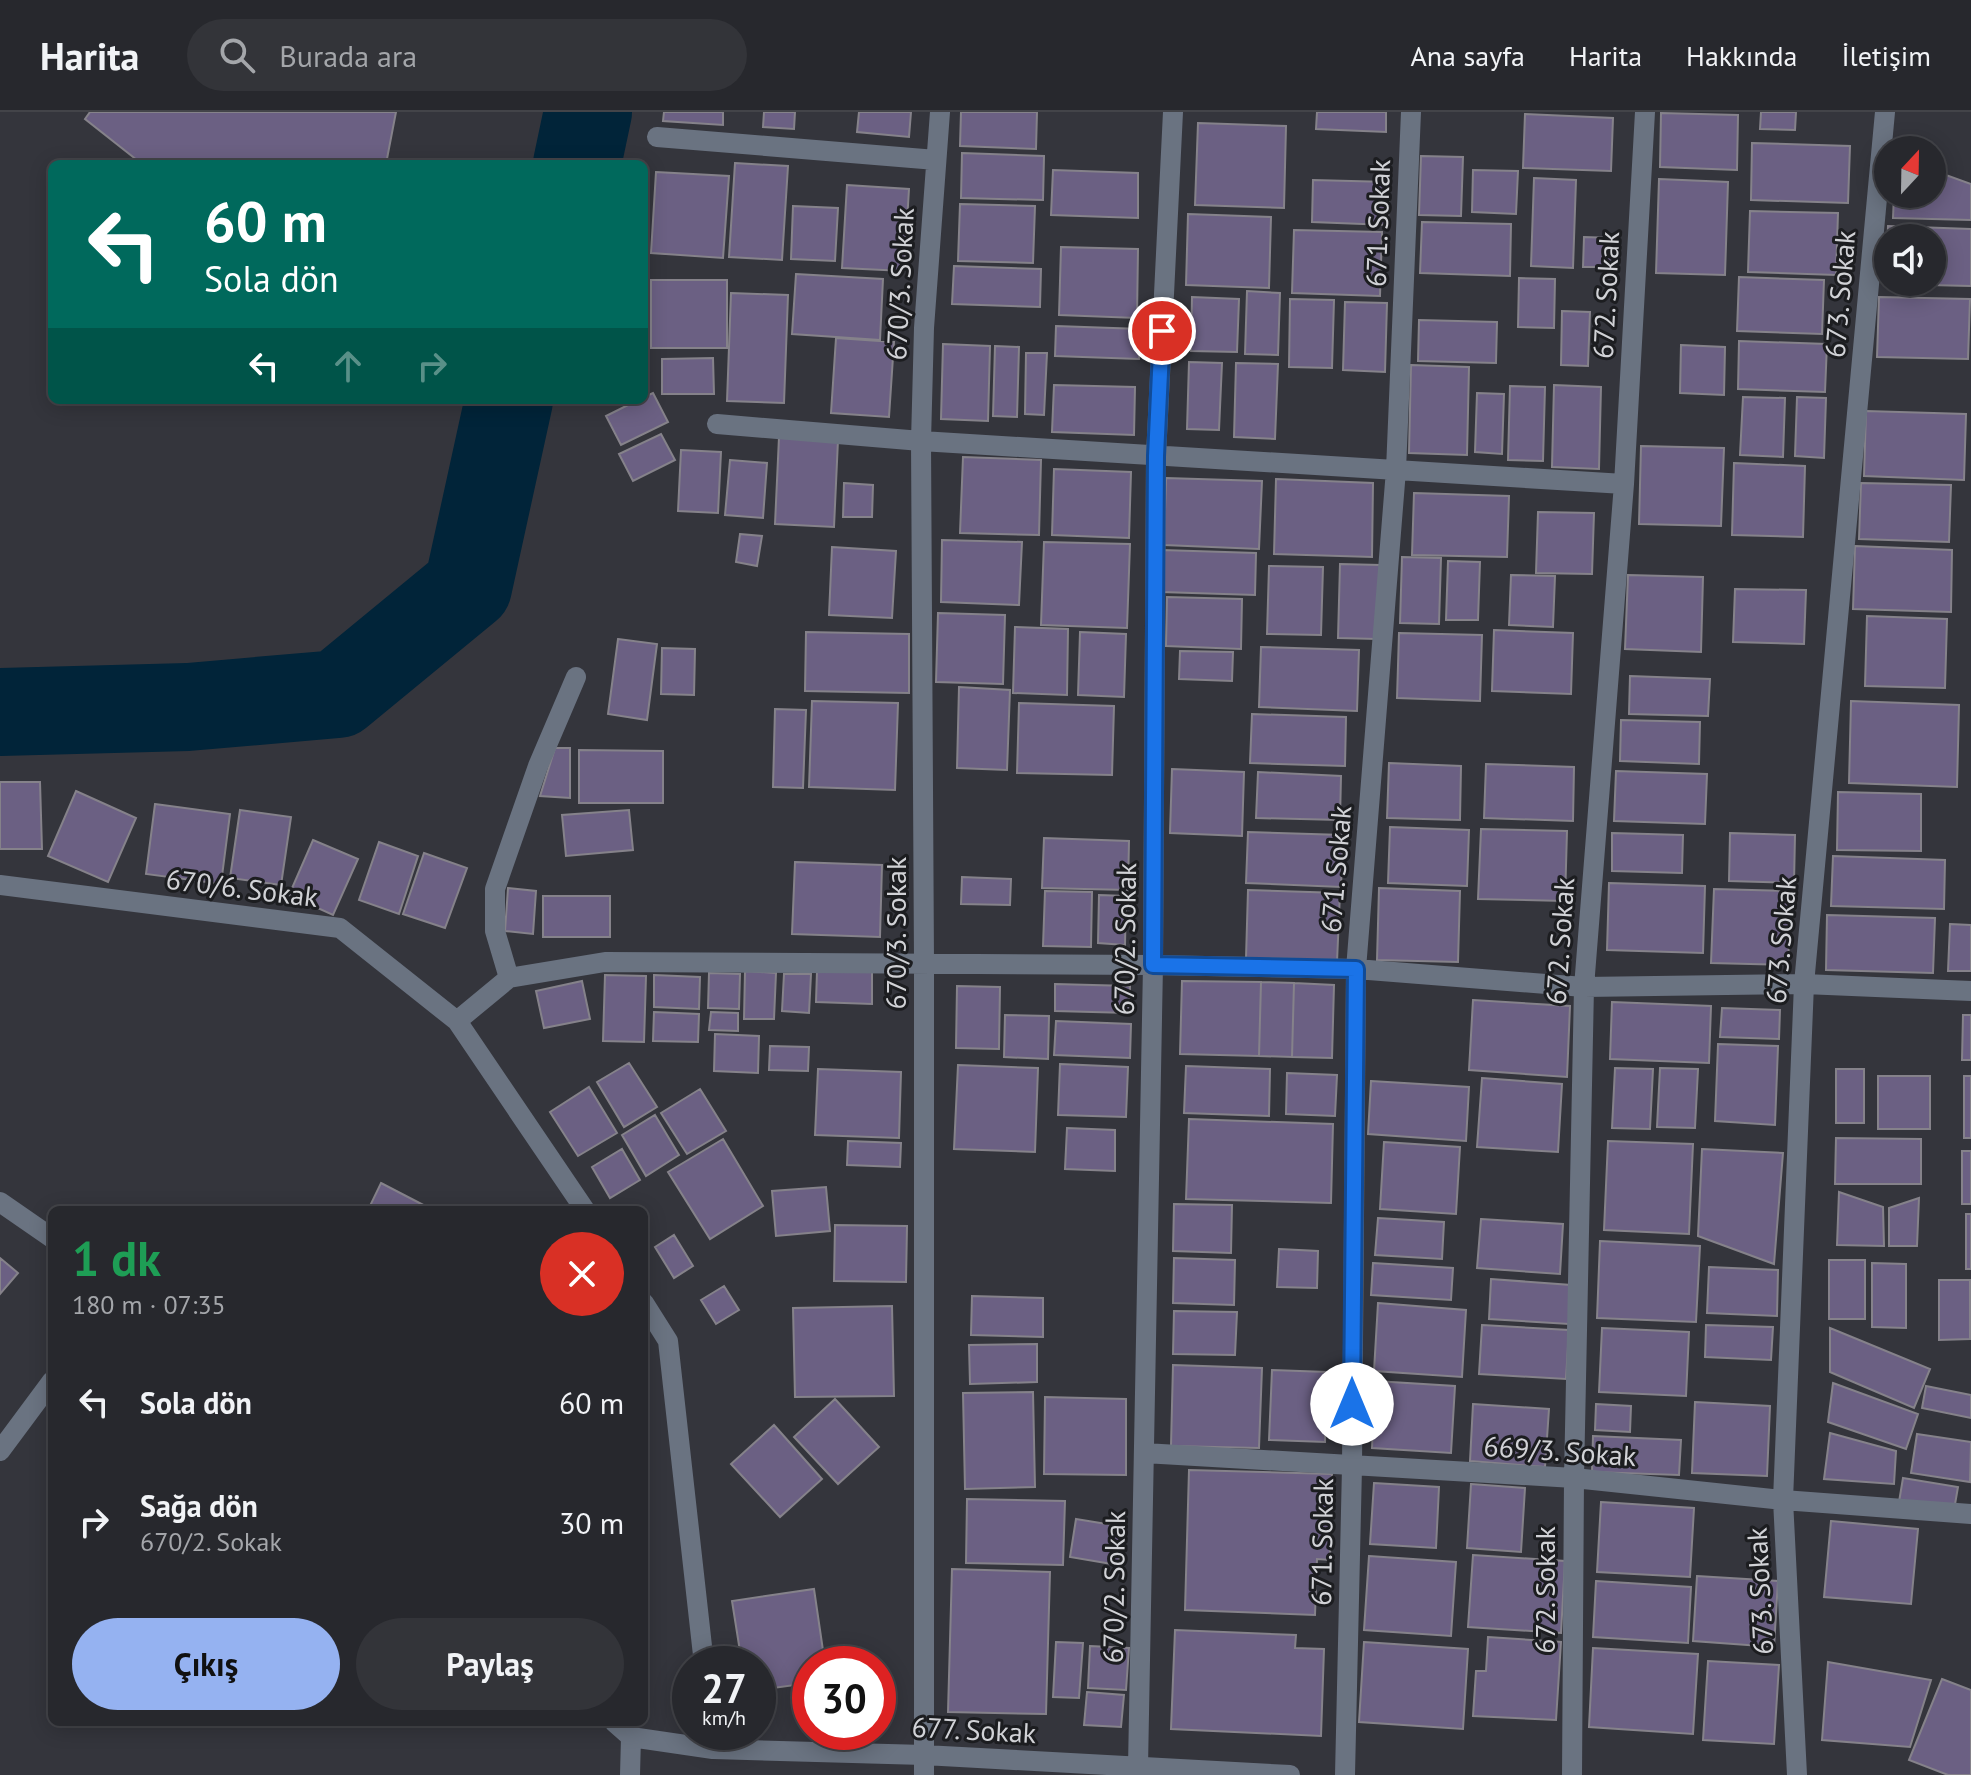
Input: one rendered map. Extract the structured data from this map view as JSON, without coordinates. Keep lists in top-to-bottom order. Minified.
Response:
{"streets":{"street":["671. Sokak","670/3. Sokak","673. Sokak","672. Sokak","670/6. Sokak","670/2. Sokak","669/3. Sokak","677. Sokak"]},"crossings":[["671. Sokak","669/3. Sokak"],["670/3. Sokak","677. Sokak"],["673. Sokak","669/3. Sokak"],["672. Sokak","669/3. Sokak"],["670/2. Sokak","669/3. Sokak"],["670/2. Sokak","677. Sokak"]],"north":"top","page":{"header":"Harita","search":"Burada ara","nav":["Ana sayfa","Harita","Hakkında","İletişim"],"turn":["60 m","Sola dön"],"heading":["1 dk","180 m · 07:35"],"list":[{"name":"Sola dön","value":"60 m"},{"name":"Sağa dön","note":"670/2. Sokak","value":"30 m"}],"buttons":["Çıkış","Paylaş"],"speed":"27 km/h","limit":"30"}}
